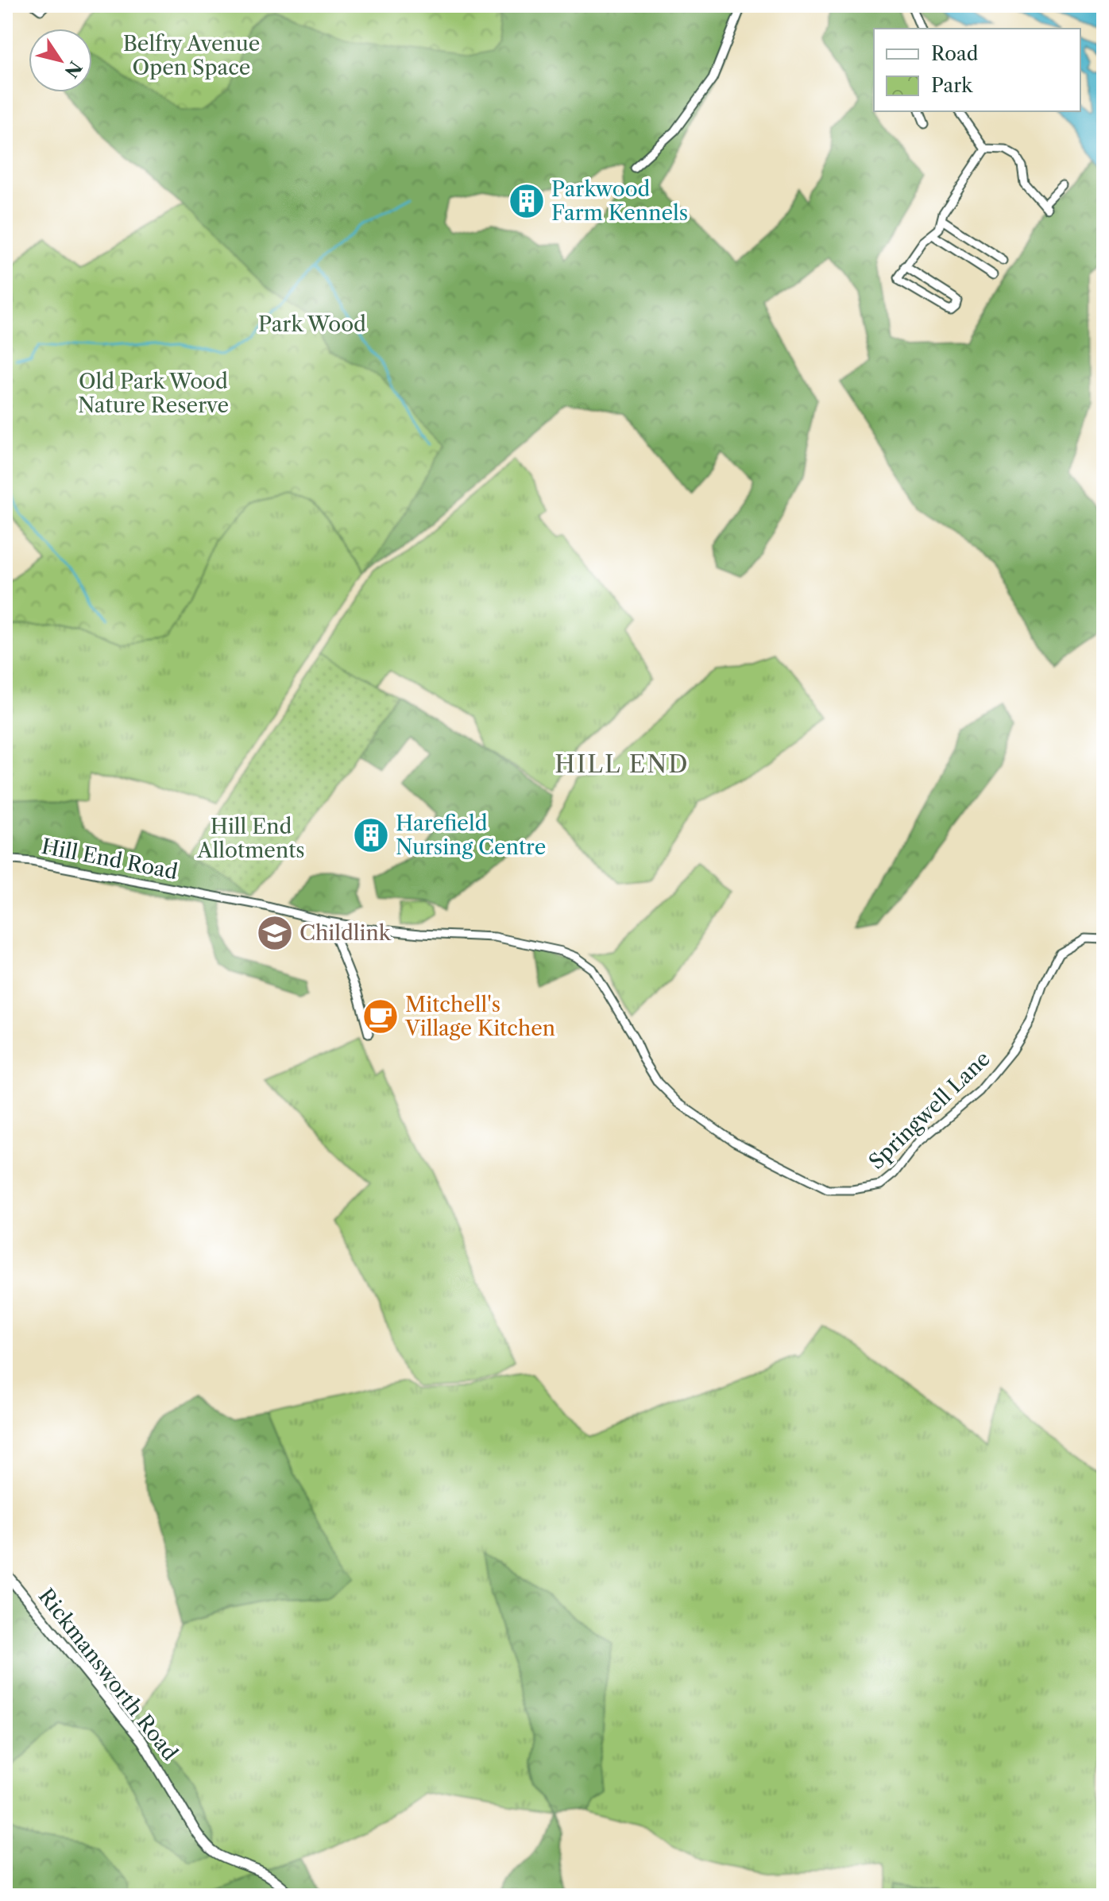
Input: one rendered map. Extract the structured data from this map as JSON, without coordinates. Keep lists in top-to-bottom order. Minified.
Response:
{"streets":{"street":["Hill End Road","Springwell Lane","Rickmansworth Road"]},"crossings":[["Hill End Road","Springwell Lane"]],"districts":["HILL END"],"parks":["Belfry Avenue Open Space","Park Wood","Old Park Wood Nature Reserve","Hill End Allotments"],"places":{"building":["Parkwood Farm Kennels","Harefield Nursing Centre"],"school or university":["Childlink"],"cafe":["Mitchell's Village Kitchen"]},"legend":["Road","Park"],"north":"bottom right"}
